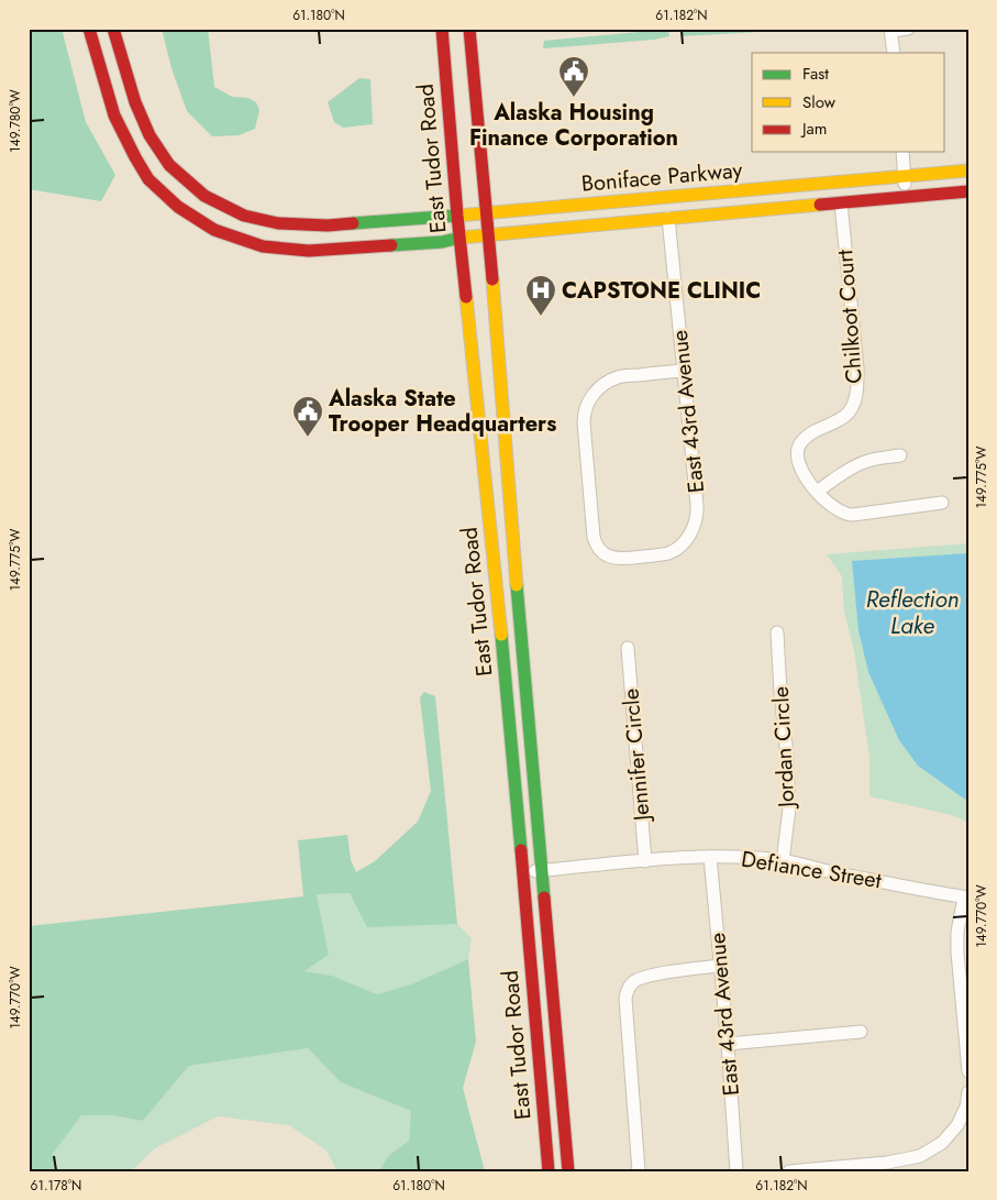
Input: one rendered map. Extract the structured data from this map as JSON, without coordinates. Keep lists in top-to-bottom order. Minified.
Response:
{"streets":{"main road":["East Tudor Road","Boniface Parkway"],"street":["Chilkoot Court","East 43rd Avenue","Jordan Circle","Jennifer Circle","Defiance Street"]},"crossings":[["East Tudor Road","Boniface Parkway"],["East Tudor Road","Defiance Street"],["Boniface Parkway","Chilkoot Court"],["Boniface Parkway","East 43rd Avenue"],["East 43rd Avenue","Defiance Street"],["Jordan Circle","Defiance Street"],["Jennifer Circle","Defiance Street"]],"water":["Reflection Lake"],"places":{"public building":["Alaska Housing Finance Corporation","Alaska State Trooper Headquarters"],"hospital":["CAPSTONE CLINIC"]},"legend":["Fast","Slow","Jam"],"coordinates":["61.180°N","61.182°N","149.780°W","149.775°W","149.770°W","61.178°N"]}
